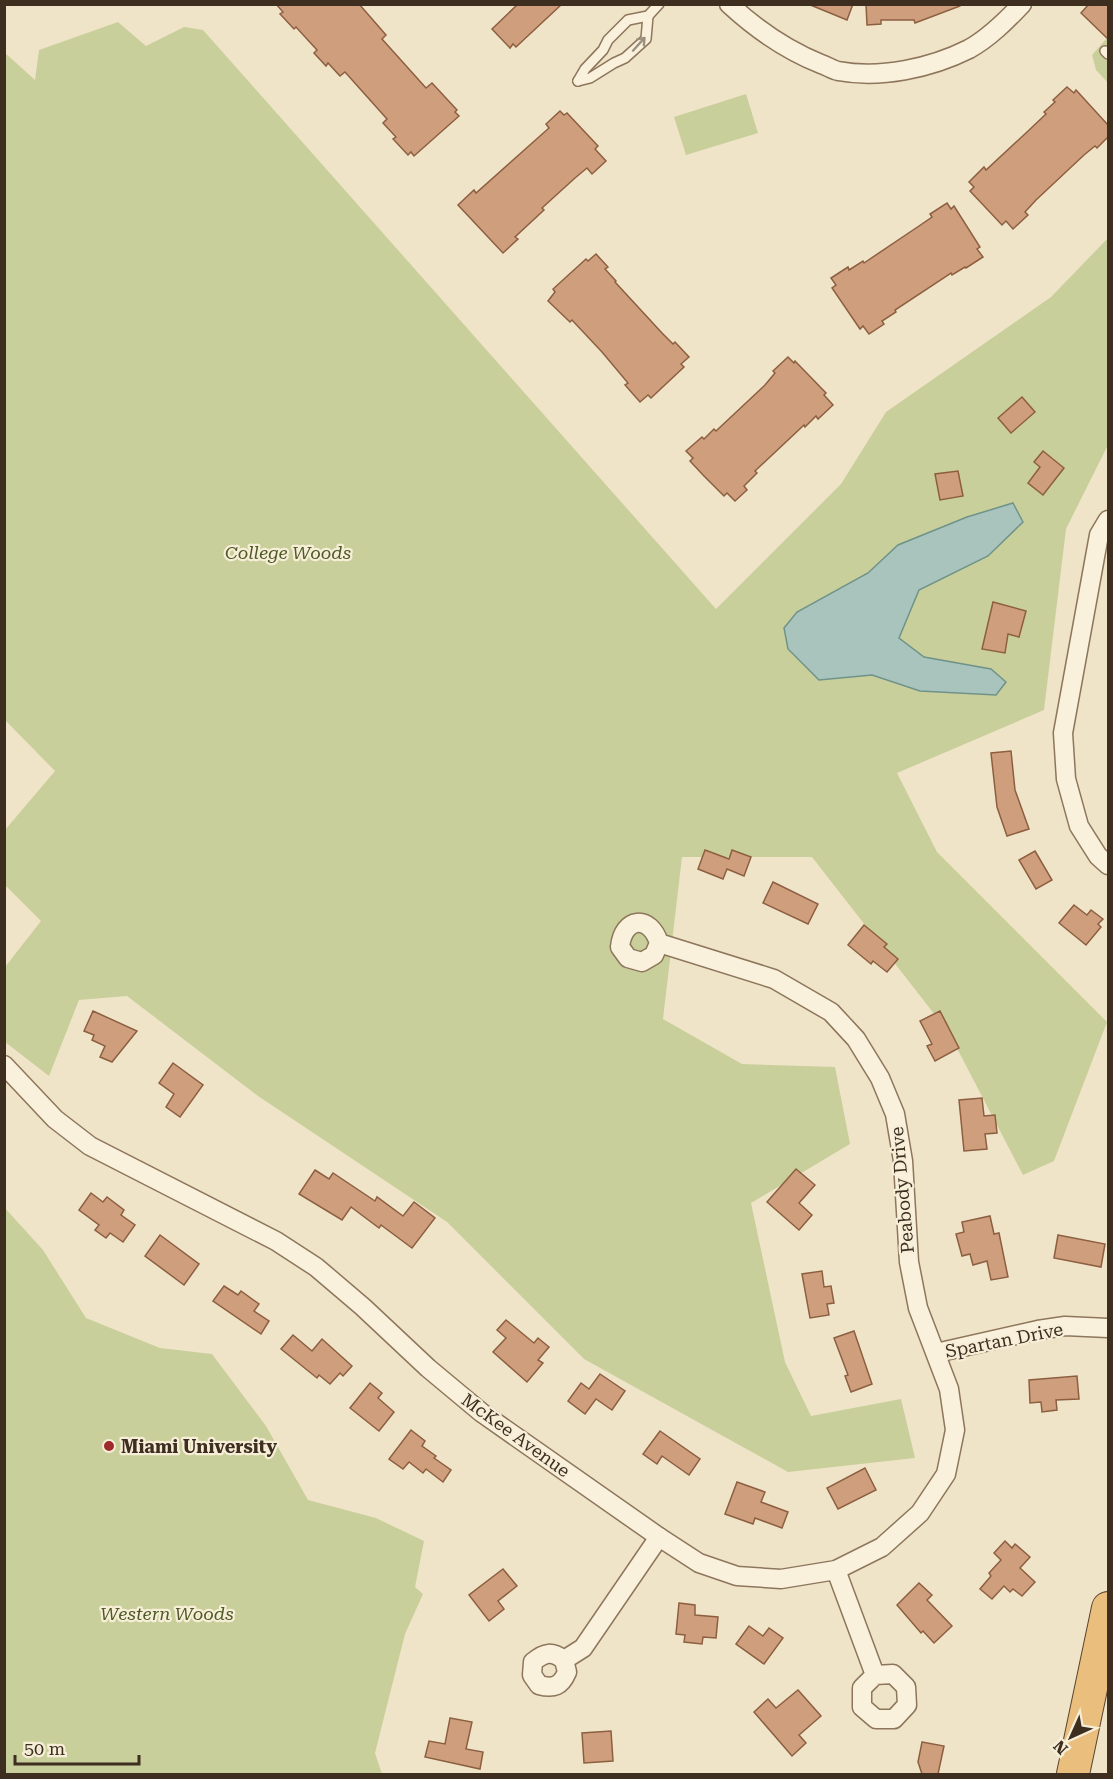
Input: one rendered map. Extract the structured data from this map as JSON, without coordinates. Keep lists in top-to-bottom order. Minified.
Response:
{"streets":{"street":["Peabody Drive","Spartan Drive","McKee Avenue"]},"crossings":[["Peabody Drive","Spartan Drive"],["Peabody Drive","McKee Avenue"],["Spartan Drive","McKee Avenue"]],"parks":["College Woods","Western Woods"],"places":["Miami University"],"scale_bar":"50 m","north":"bottom left"}
